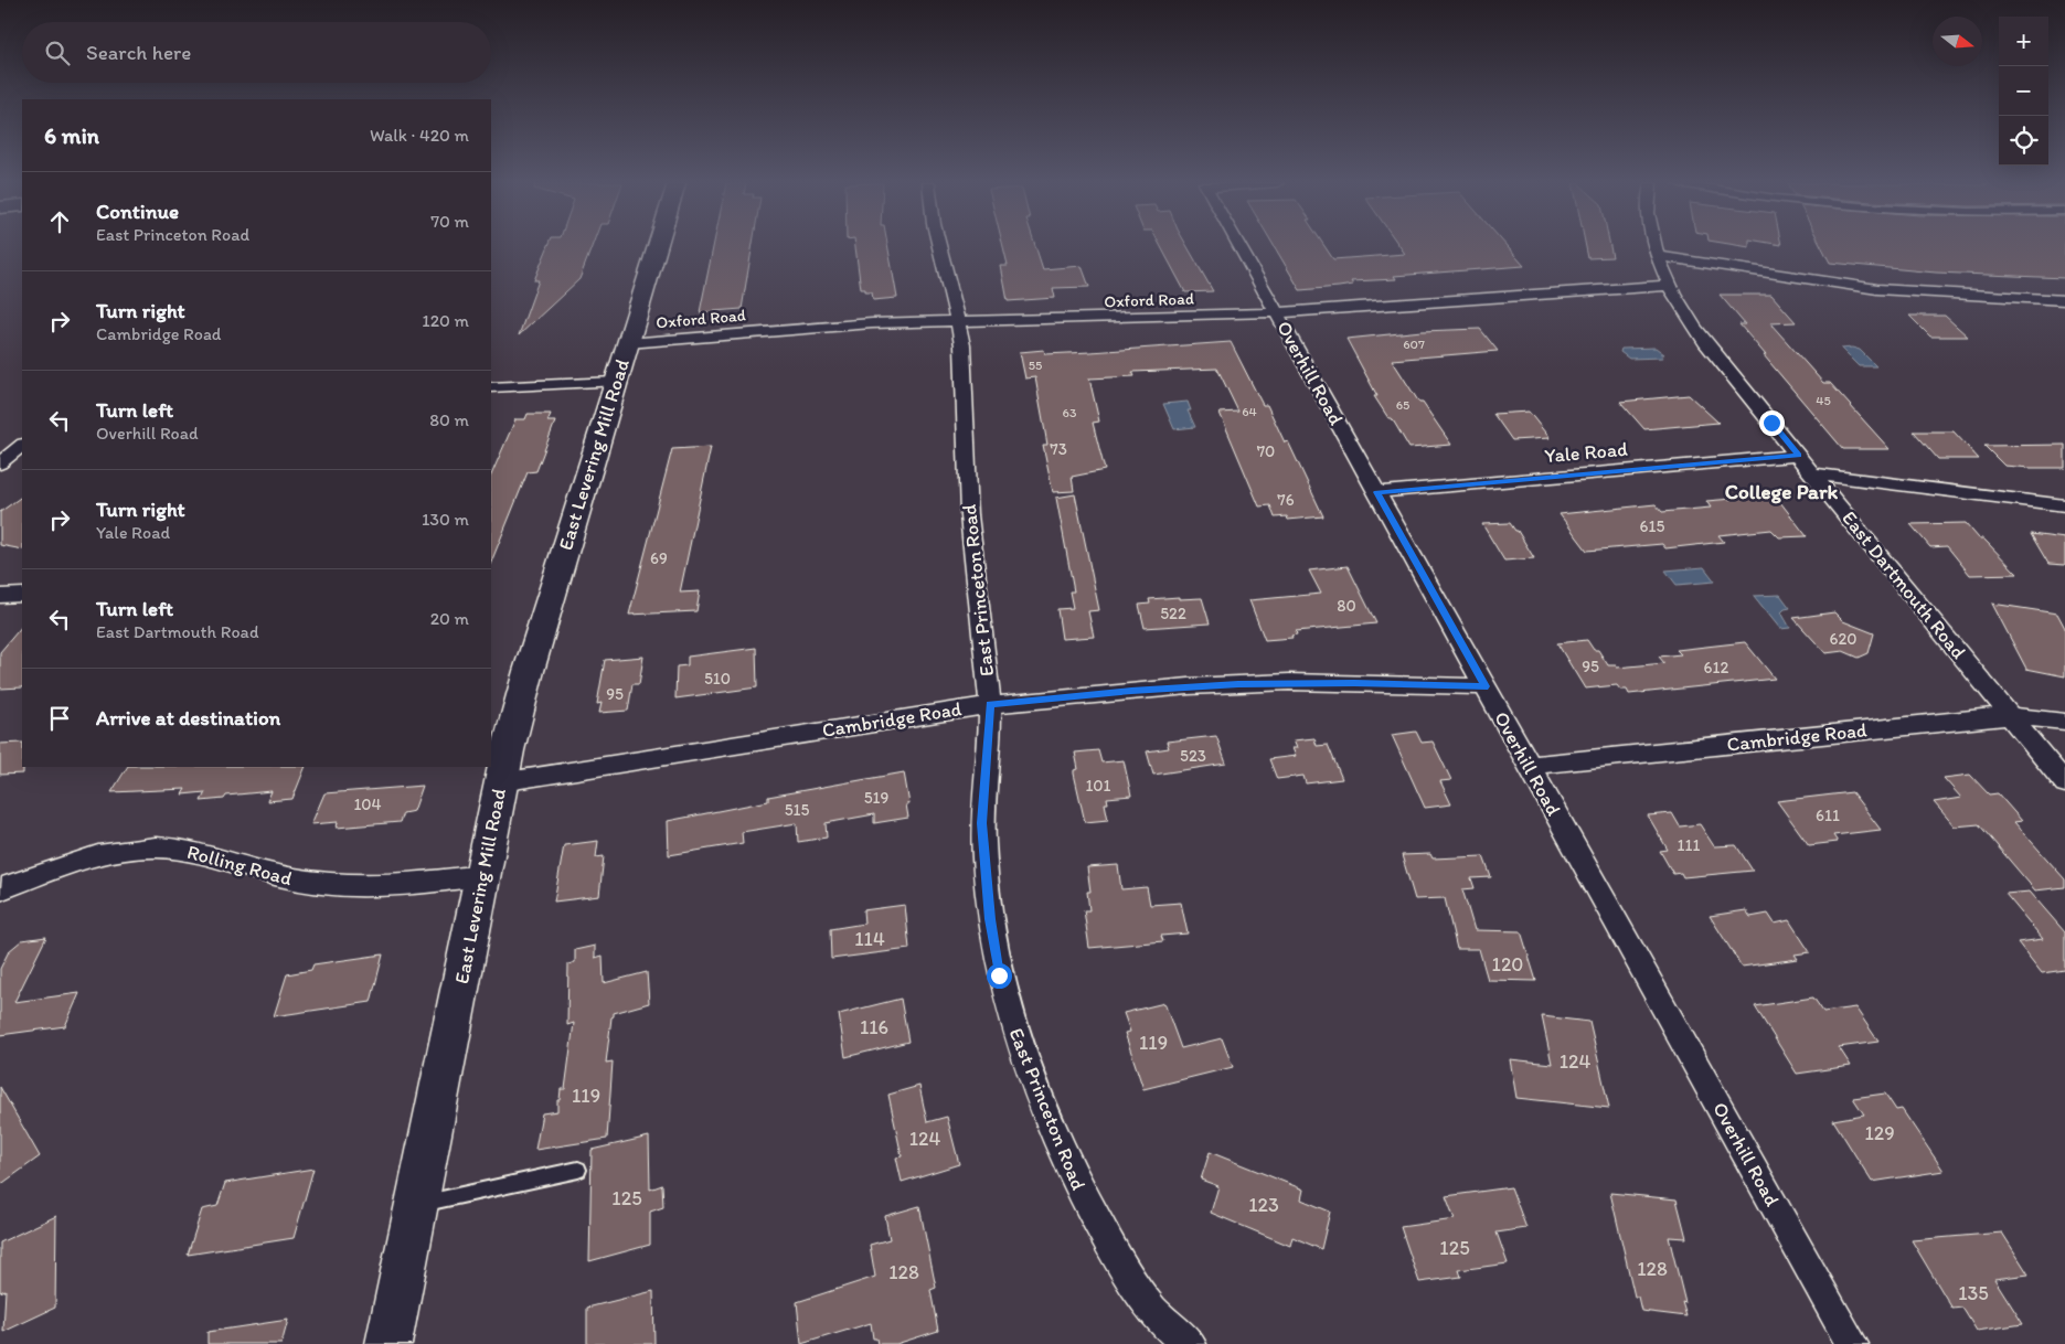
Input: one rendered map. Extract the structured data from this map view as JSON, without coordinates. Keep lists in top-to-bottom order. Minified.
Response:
{"streets":{"street":["Oxford Road","Overhill Road","Yale Road","East Levering Mill Road","East Dartmouth Road","East Princeton Road","Cambridge Road","Rolling Road"]},"crossings":[["Oxford Road","Overhill Road"],["Oxford Road","East Levering Mill Road"],["Oxford Road","East Dartmouth Road"],["Oxford Road","East Princeton Road"],["Overhill Road","Yale Road"],["Overhill Road","Cambridge Road"],["Yale Road","East Dartmouth Road"],["East Levering Mill Road","Cambridge Road"],["East Levering Mill Road","Rolling Road"],["East Dartmouth Road","Cambridge Road"],["East Princeton Road","Cambridge Road"]],"districts":["College Park"],"house_numbers":["607","55","45","65","64","63","73","70","76","615","69","80","522","620","95","612","510","95","523","101","519","104","515","611","111","114","120","116","119","124","119","129","124","125","123","125","128","128","135"],"north":"right","page":{"map_buttons":["+","−"],"search":"Search here","heading":["6 min","Walk · 420 m"],"list":[["Continue","East Princeton Road","70 m"],["Turn right","Cambridge Road","120 m"],["Turn left","Overhill Road","80 m"],["Turn right","Yale Road","130 m"],["Turn left","East Dartmouth Road","20 m"],"Arrive at destination"]}}
